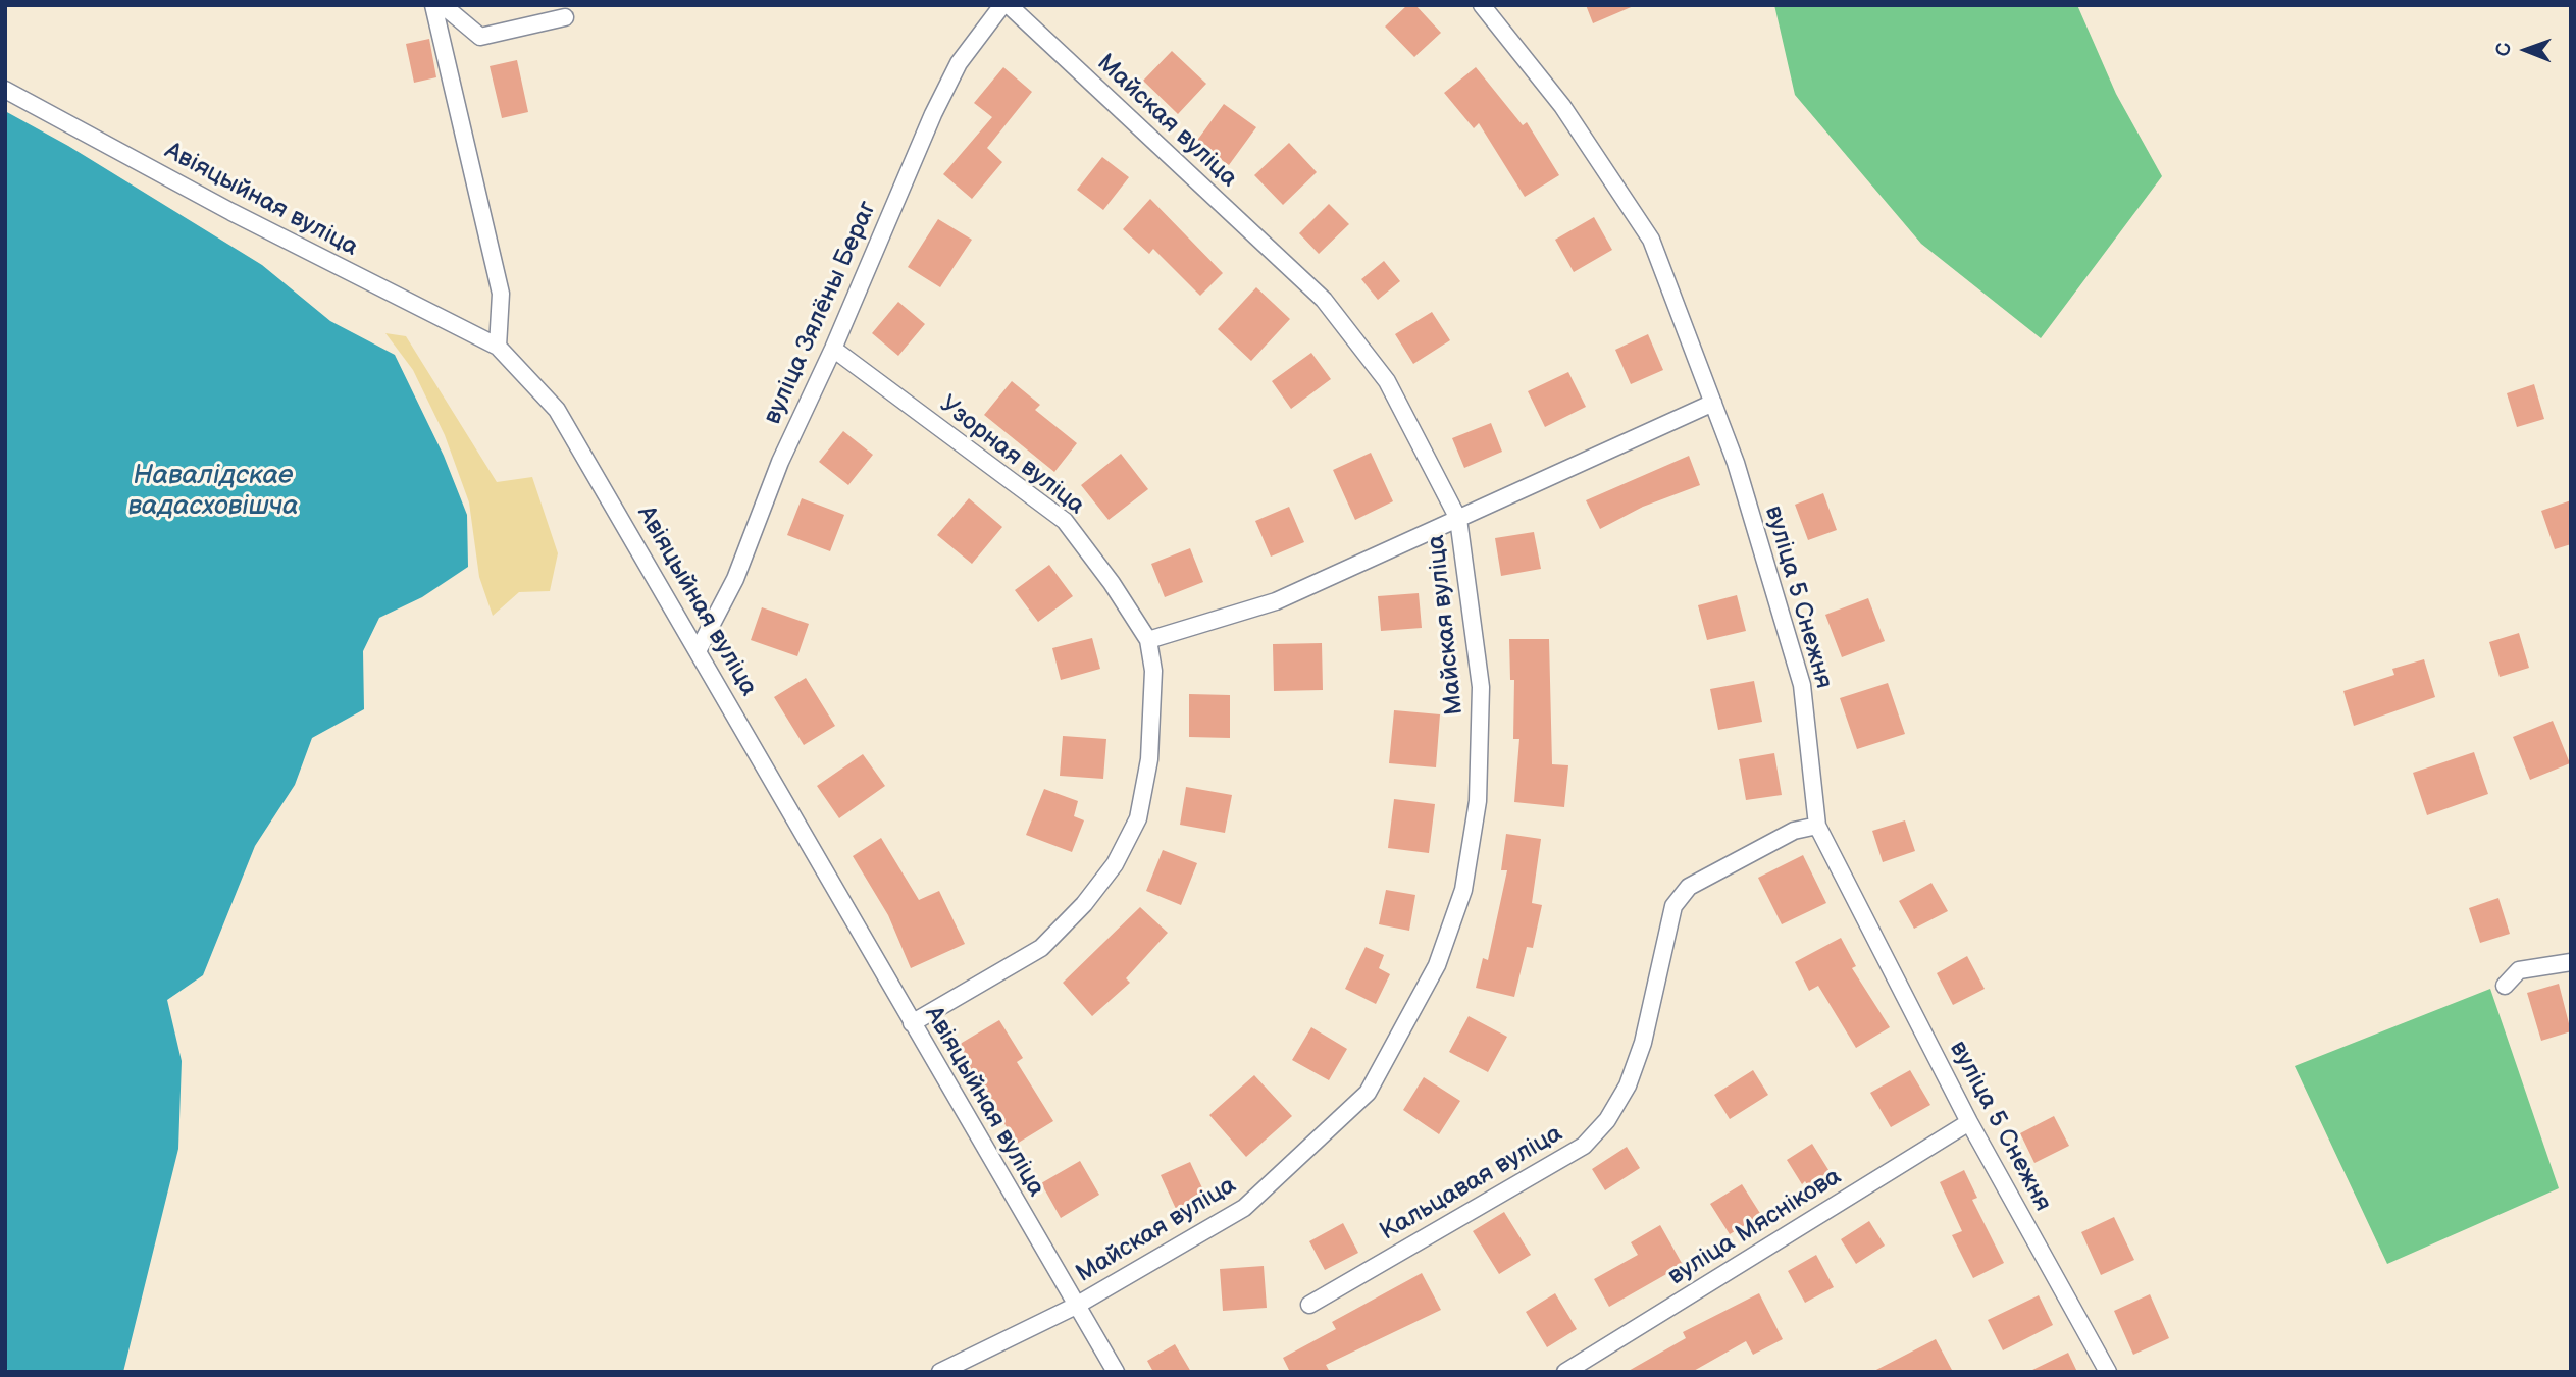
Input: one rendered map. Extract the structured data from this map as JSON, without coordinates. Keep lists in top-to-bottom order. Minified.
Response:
{"streets":{"street":["Майская вуліца","Авіяцыйная вуліца","вуліца Зялёны Бераг","Узорная вуліца","вуліца 5 Снежня","Кальцавая вуліца","вуліца Мяснікова"]},"crossings":[["Майская вуліца","Авіяцыйная вуліца"],["Авіяцыйная вуліца","вуліца Зялёны Бераг"],["Авіяцыйная вуліца","Узорная вуліца"],["вуліца Зялёны Бераг","Узорная вуліца"],["вуліца 5 Снежня","Кальцавая вуліца"],["вуліца 5 Снежня","вуліца Мяснікова"]],"water":["Навалідскае вадасховішча"],"north":"left"}
